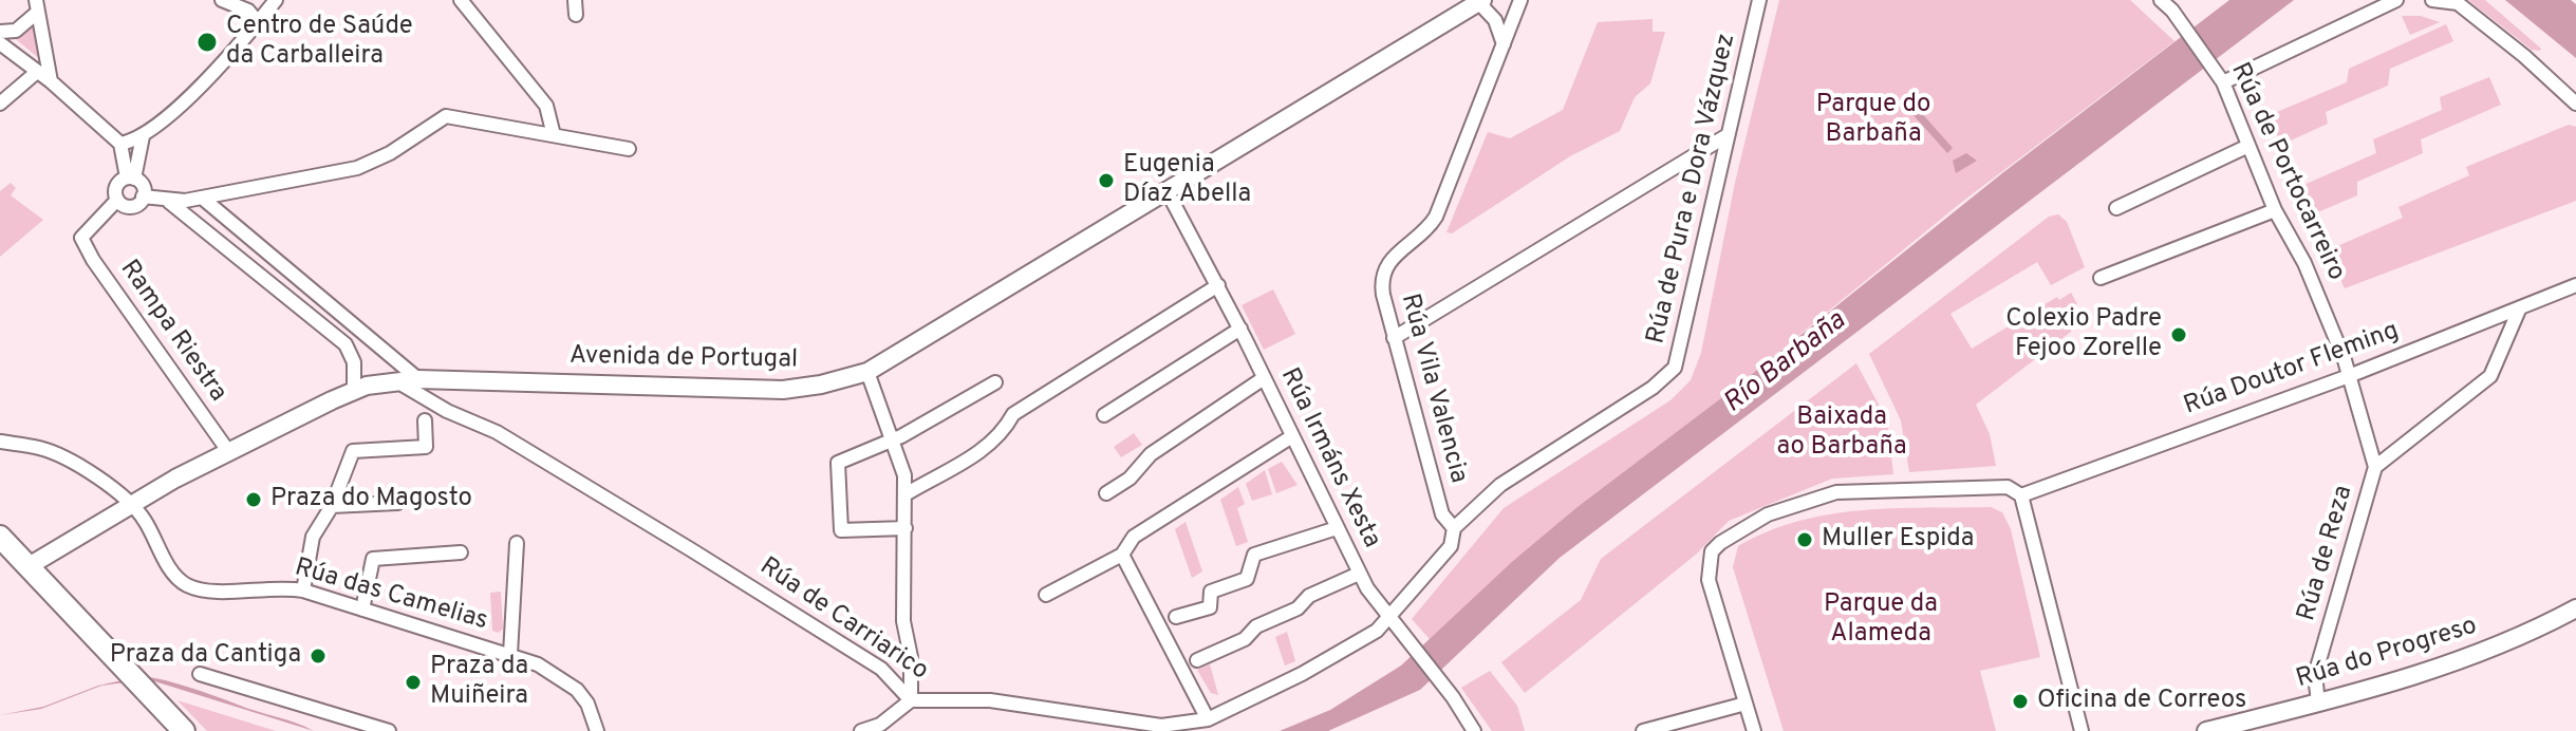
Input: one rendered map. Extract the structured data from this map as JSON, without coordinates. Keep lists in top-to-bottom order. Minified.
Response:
{"streets":{"street":["Rúa de Portocarreiro","Rúa de Pura e Dora Vázquez","Rampa Riestra","Avenida de Portugal","Rúa Doutor Fleming","Rúa Vila Valencia","Rúa Irmáns Xesta","Rúa de Reza","Rúa das Camelias","Rúa de Carriarico","Rúa do Progreso"]},"crossings":[["Rúa de Portocarreiro","Rúa Doutor Fleming"],["Rúa de Portocarreiro","Rúa de Reza"],["Rúa de Pura e Dora Vázquez","Rúa Vila Valencia"],["Rúa de Pura e Dora Vázquez","Rúa de Carriarico"],["Rampa Riestra","Avenida de Portugal"],["Avenida de Portugal","Rúa Irmáns Xesta"],["Avenida de Portugal","Rúa das Camelias"],["Avenida de Portugal","Rúa de Carriarico"],["Rúa Doutor Fleming","Rúa de Reza"],["Rúa Vila Valencia","Rúa de Carriarico"],["Rúa Irmáns Xesta","Rúa de Carriarico"],["Rúa de Reza","Rúa do Progreso"]],"water":["Río Barbaña"],"parks":["Parque do Barbaña","Baixada ao Barbaña","Parque da Alameda"],"places":["Centro de Saúde da Carballeira","Eugenia Díaz Abella","Colexio Padre Fejoo Zorelle","Praza do Magosto","Muller Espida","Praza da Cantiga","Praza da Muiñeira","Oficina de Correos"]}
